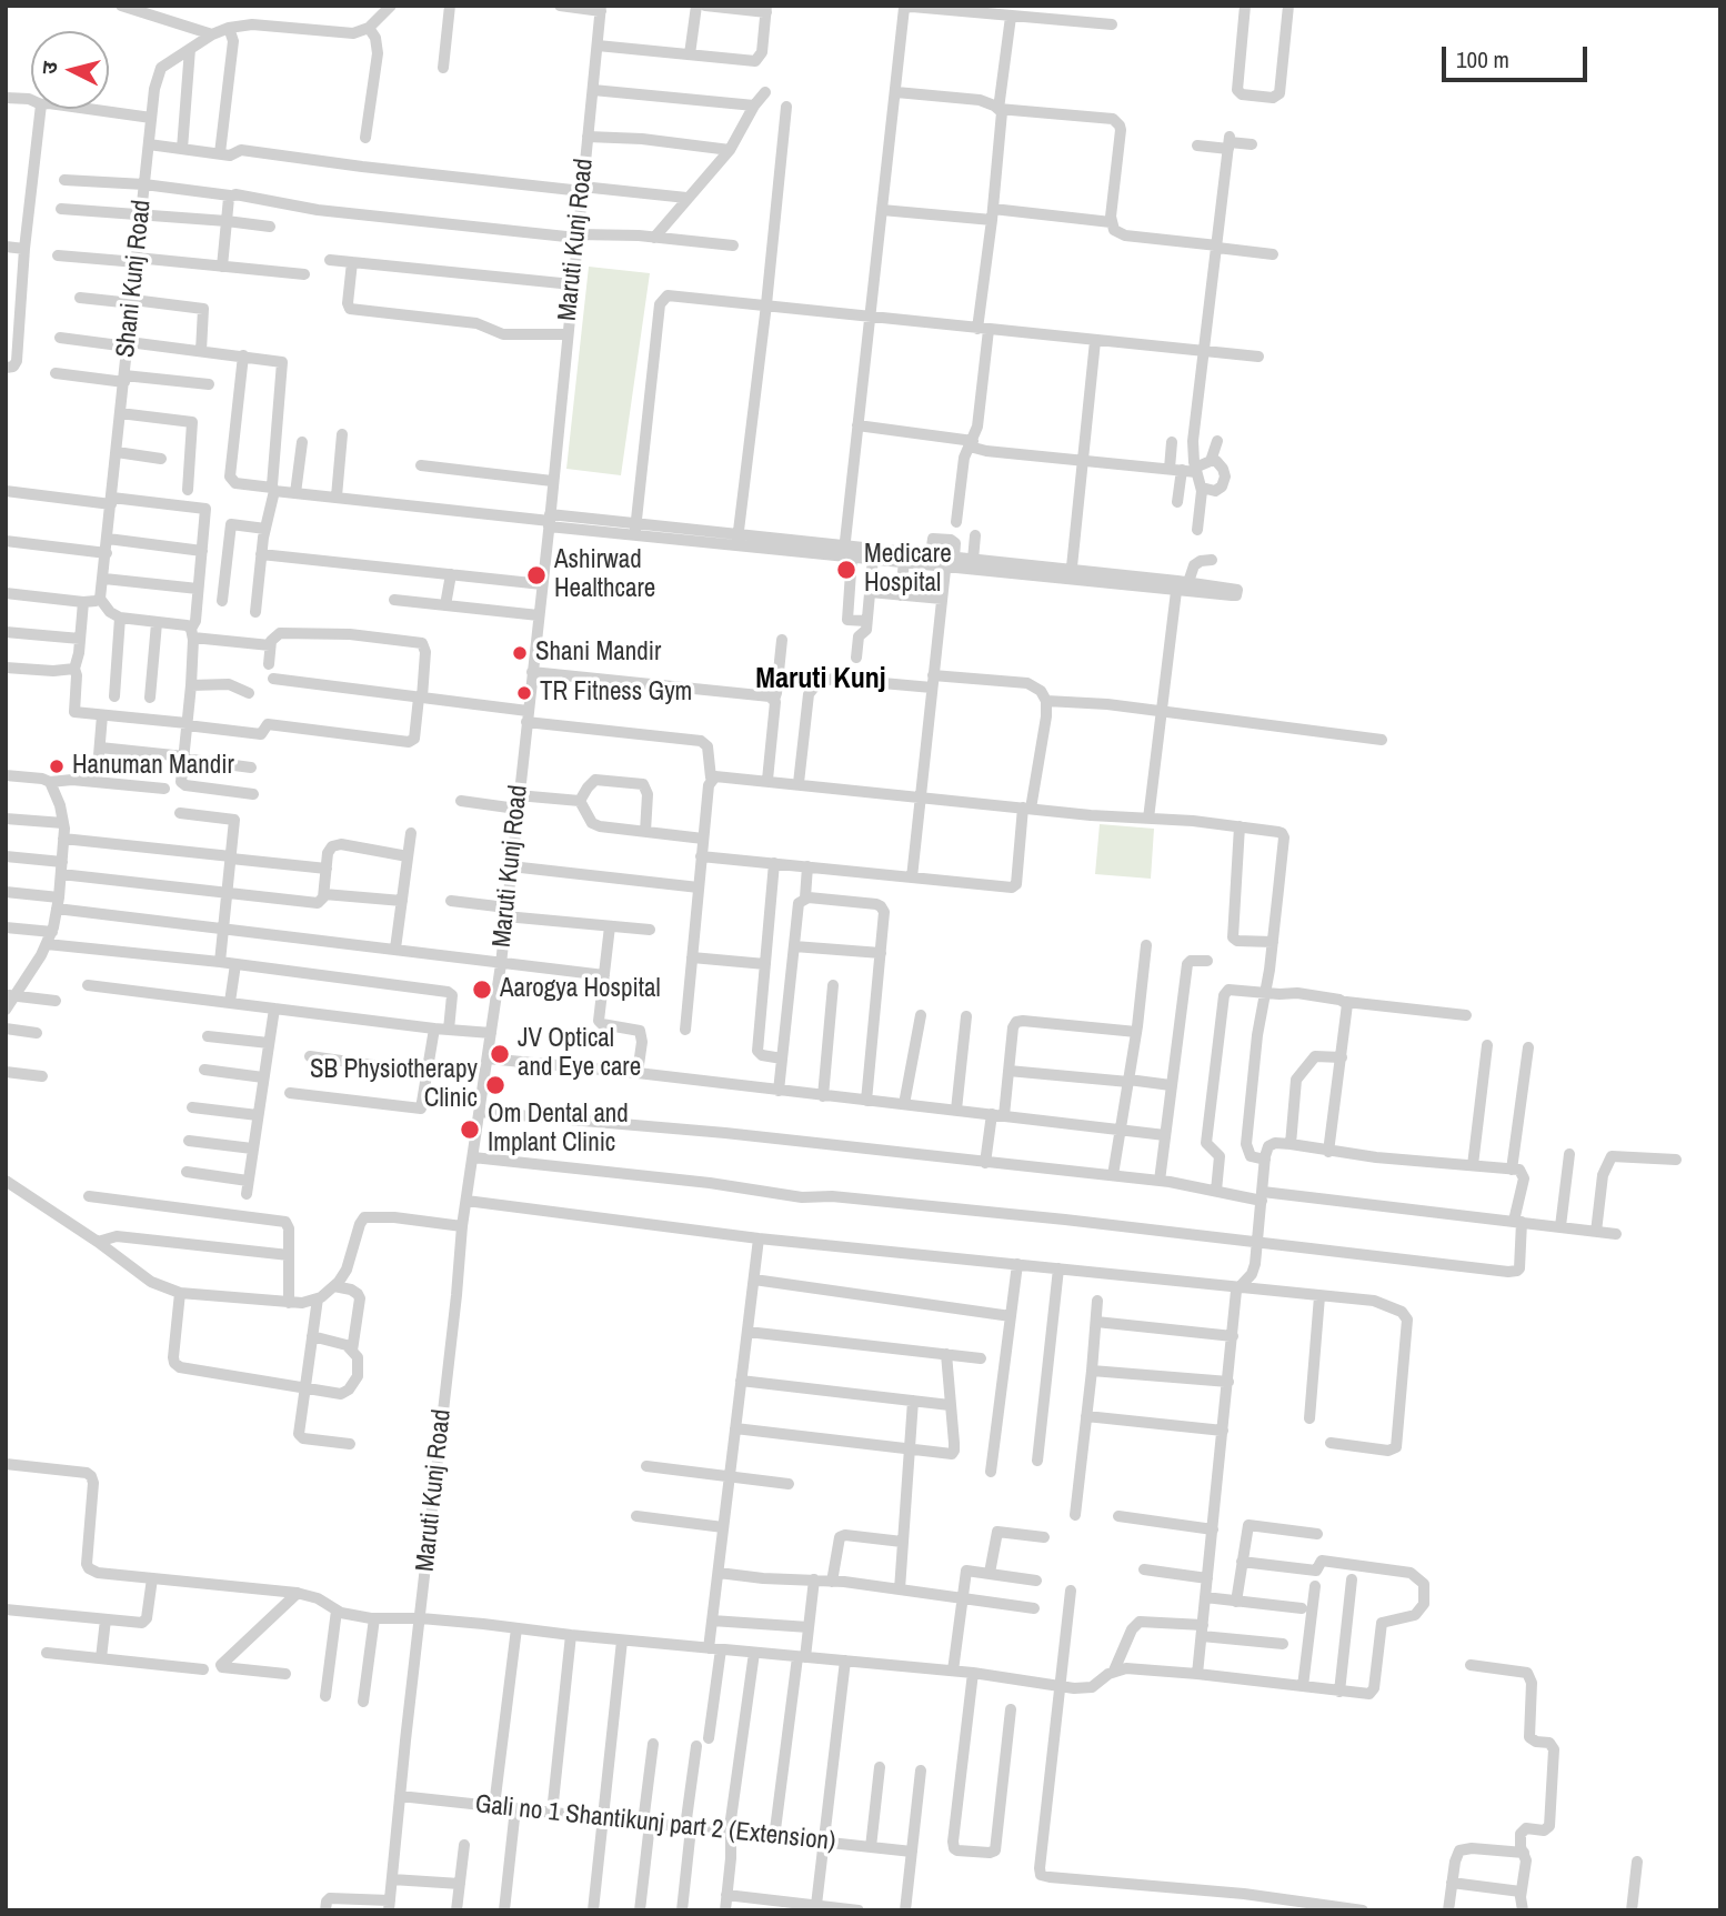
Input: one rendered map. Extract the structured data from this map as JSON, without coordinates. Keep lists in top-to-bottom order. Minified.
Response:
{"streets":{"street":["Maruti Kunj Road","Shani Kunj Road","Gali no 1 Shantikunj part 2 (Extension)"]},"crossings":[["Maruti Kunj Road","Gali no 1 Shantikunj part 2 (Extension)"]],"districts":["Maruti Kunj"],"places":["Medicare Hospital","Ashirwad Healthcare","Shani Mandir","TR Fitness Gym","Hanuman Mandir","Aarogya Hospital","JV Optical and Eye care","SB Physiotherapy Clinic","Om Dental and Implant Clinic"],"scale_bar":"100 m","north":"left"}
